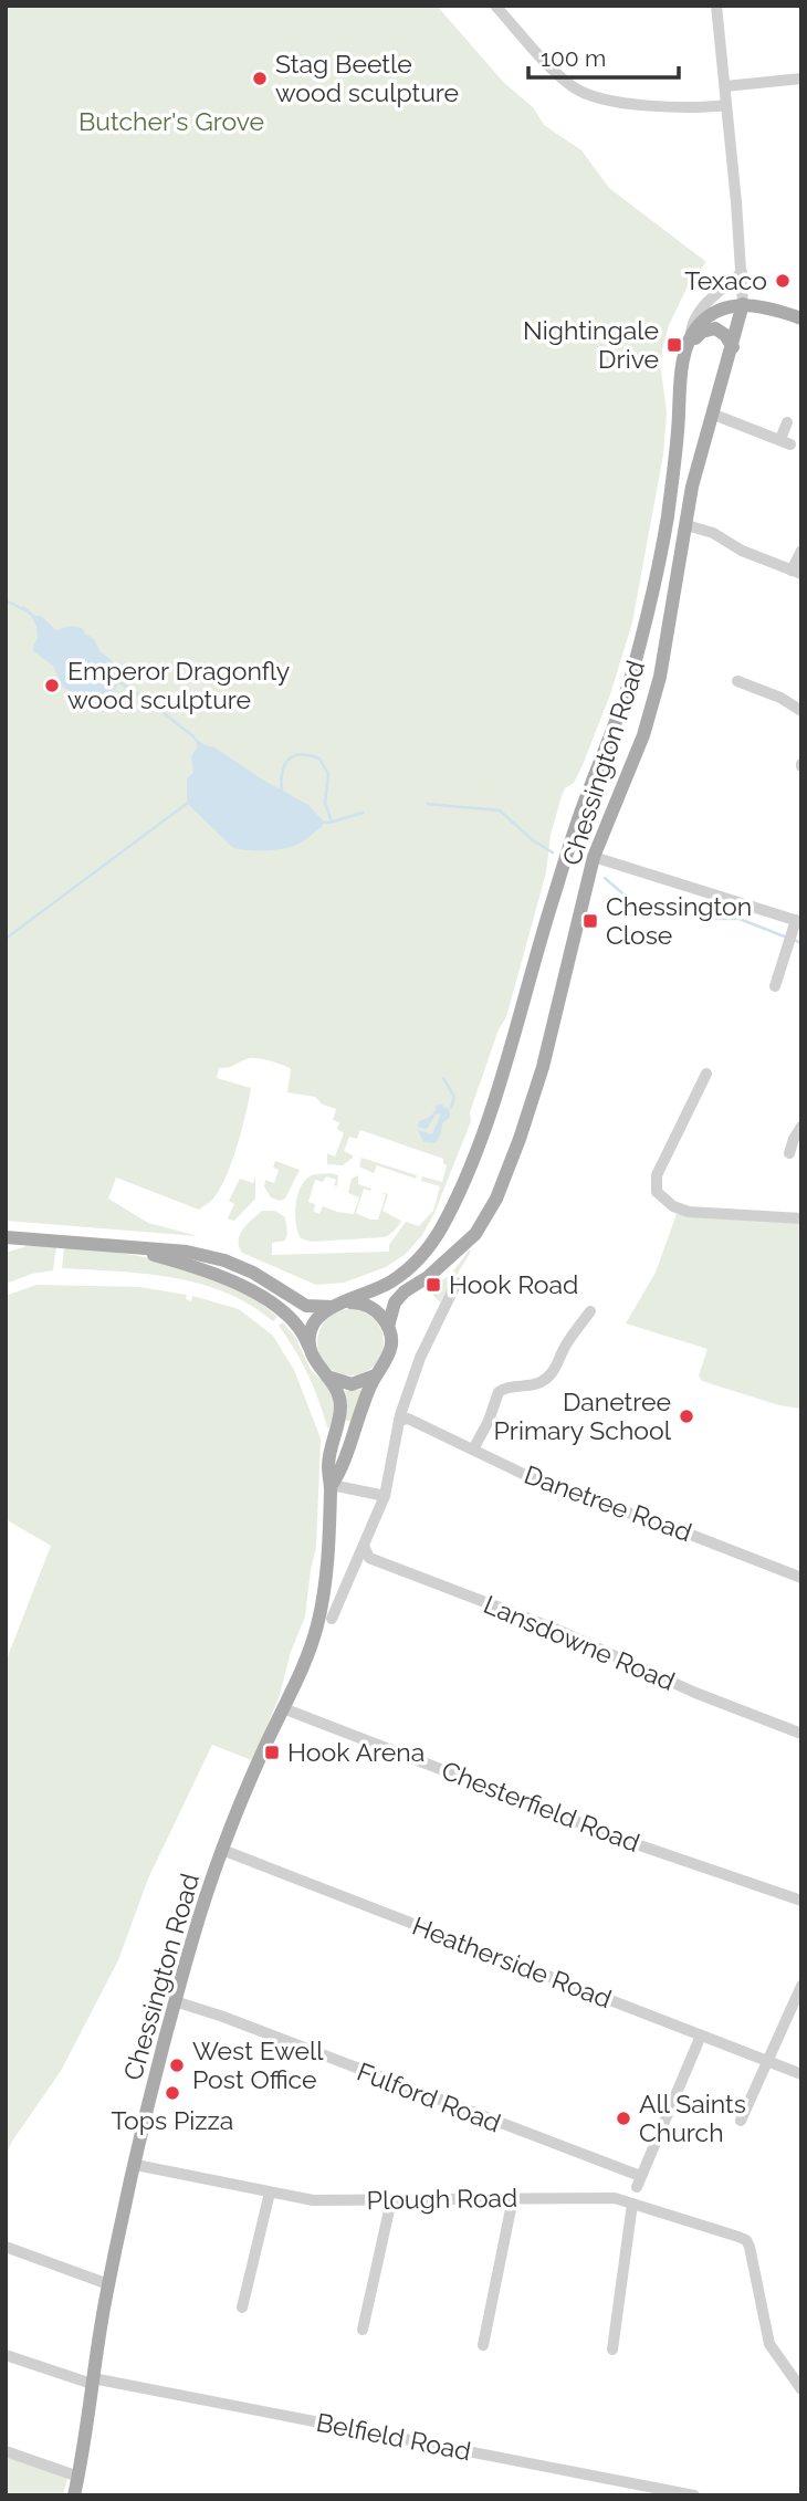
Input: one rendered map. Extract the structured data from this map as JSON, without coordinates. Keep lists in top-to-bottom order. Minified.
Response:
{"streets":{"main road":["Chessington Road"],"street":["Danetree Road","Lansdowne Road","Chesterfield Road","Heatherside Road","Fulford Road","Plough Road","Belfield Road"]},"crossings":[["Chessington Road","Chesterfield Road"],["Chessington Road","Heatherside Road"],["Chessington Road","Fulford Road"],["Chessington Road","Plough Road"],["Chessington Road","Belfield Road"],["Heatherside Road","Fulford Road"]],"parks":["Butcher's Grove"],"places":{"other":["Stag Beetle wood sculpture","Texaco","Emperor Dragonfly wood sculpture","Danetree Primary School","West Ewell Post Office","Tops Pizza","All Saints Church"],"transit":["Nightingale Drive","Chessington Close","Hook Road","Hook Arena"]},"scale_bar":"100 m"}
